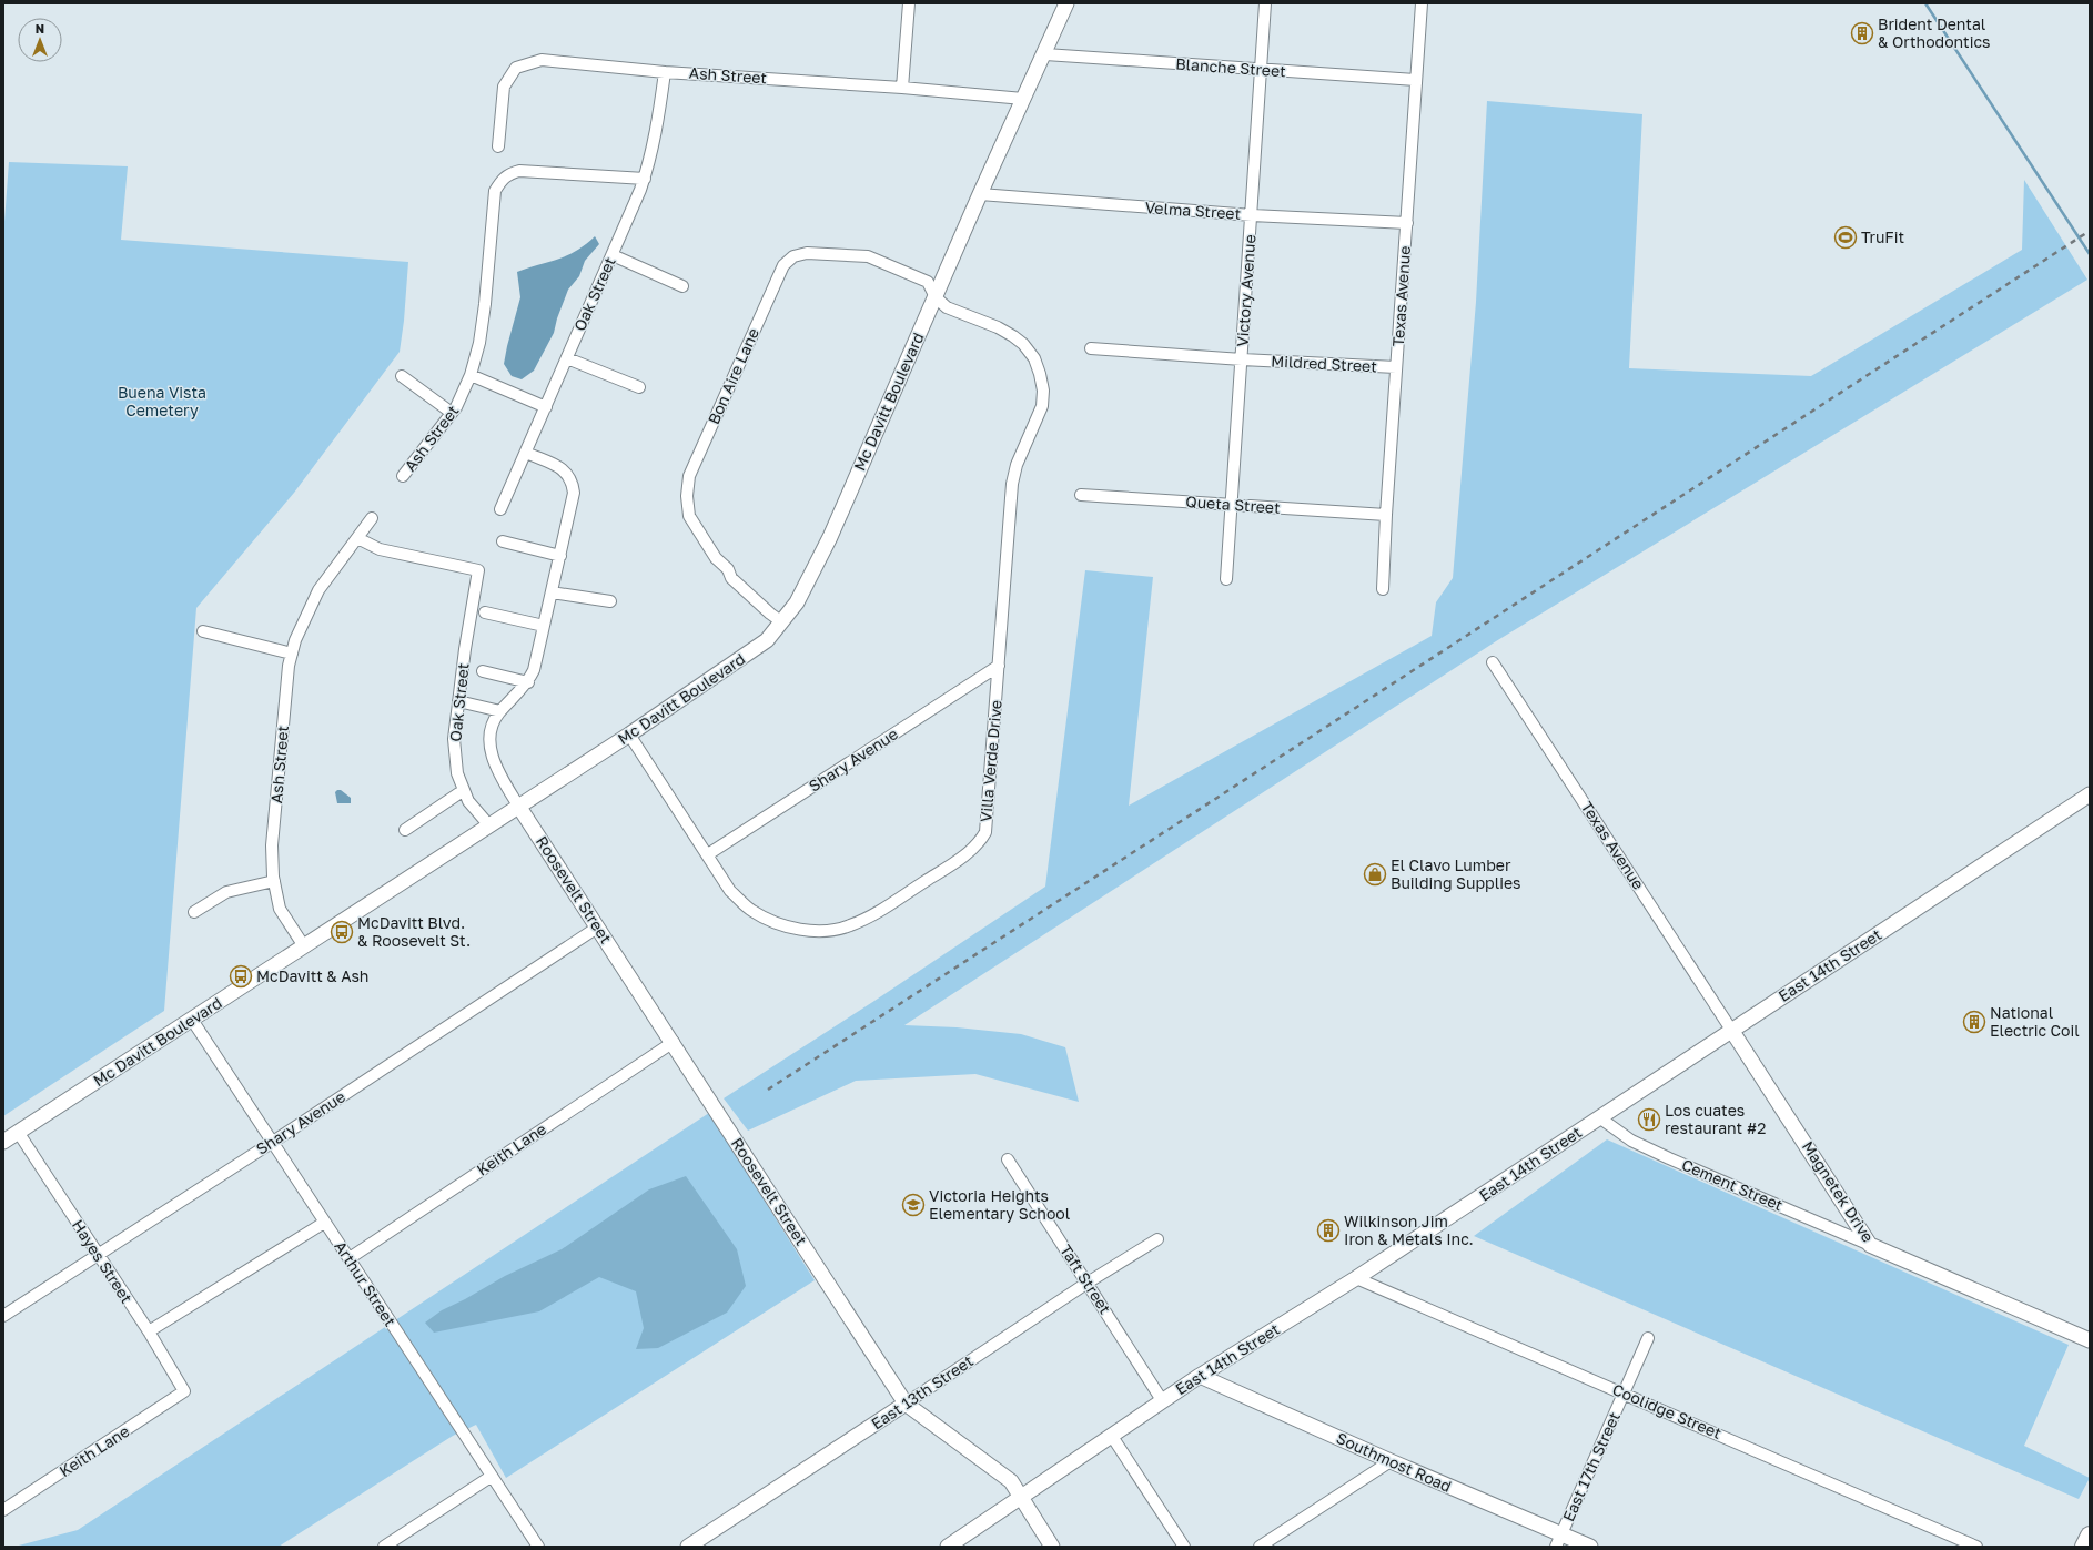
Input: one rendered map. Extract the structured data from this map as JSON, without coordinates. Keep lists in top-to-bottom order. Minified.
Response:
{"streets":{"street":["Blanche Street","Ash Street","Velma Street","Victory Avenue","Oak Street","Texas Avenue","Mildred Street","Bon Aire Lane","Mc Davitt Boulevard","Queta Street","Shary Avenue","Villa Verde Drive","Roosevelt Street","East 14th Street","Keith Lane","Cement Street","Magnetek Drive","Hayes Street","Taft Street","Arthur Street","East 13th Street","Coolidge Street","Southmost Road","East 17th Street"]},"crossings":[["Blanche Street","Victory Avenue"],["Blanche Street","Texas Avenue"],["Blanche Street","Mc Davitt Boulevard"],["Ash Street","Oak Street"],["Ash Street","Mc Davitt Boulevard"],["Velma Street","Victory Avenue"],["Velma Street","Texas Avenue"],["Velma Street","Mc Davitt Boulevard"],["Victory Avenue","Mildred Street"],["Victory Avenue","Queta Street"],["Oak Street","Mc Davitt Boulevard"],["Texas Avenue","Mildred Street"],["Texas Avenue","Queta Street"],["Texas Avenue","East 14th Street"],["Texas Avenue","Magnetek Drive"],["Bon Aire Lane","Mc Davitt Boulevard"],["Bon Aire Lane","Villa Verde Drive"],["Mc Davitt Boulevard","Villa Verde Drive"],["Mc Davitt Boulevard","Roosevelt Street"],["Mc Davitt Boulevard","Hayes Street"],["Mc Davitt Boulevard","Arthur Street"],["Shary Avenue","Villa Verde Drive"],["Shary Avenue","Roosevelt Street"],["Shary Avenue","Hayes Street"],["Shary Avenue","Arthur Street"],["Roosevelt Street","East 14th Street"],["Roosevelt Street","Keith Lane"],["Roosevelt Street","East 13th Street"],["East 14th Street","Cement Street"],["East 14th Street","Magnetek Drive"],["East 14th Street","Taft Street"],["East 14th Street","Coolidge Street"],["East 14th Street","Southmost Road"],["Keith Lane","Hayes Street"],["Keith Lane","Arthur Street"],["Cement Street","Magnetek Drive"],["Taft Street","East 13th Street"],["Coolidge Street","East 17th Street"],["Southmost Road","East 17th Street"]],"parks":["Buena Vista Cemetery"],"places":{"building":["Brident Dental & Orthodontics","National Electric Coil","Wilkinson Jim Iron & Metals Inc."],"sports":["TruFit"],"shop":["El Clavo Lumber Building Supplies"],"bus stop":["McDavitt Blvd. & Roosevelt St.","McDavitt & Ash"],"restaurant":["Los cuates restaurant #2"],"school or university":["Victoria Heights Elementary School"]},"north":"top"}
